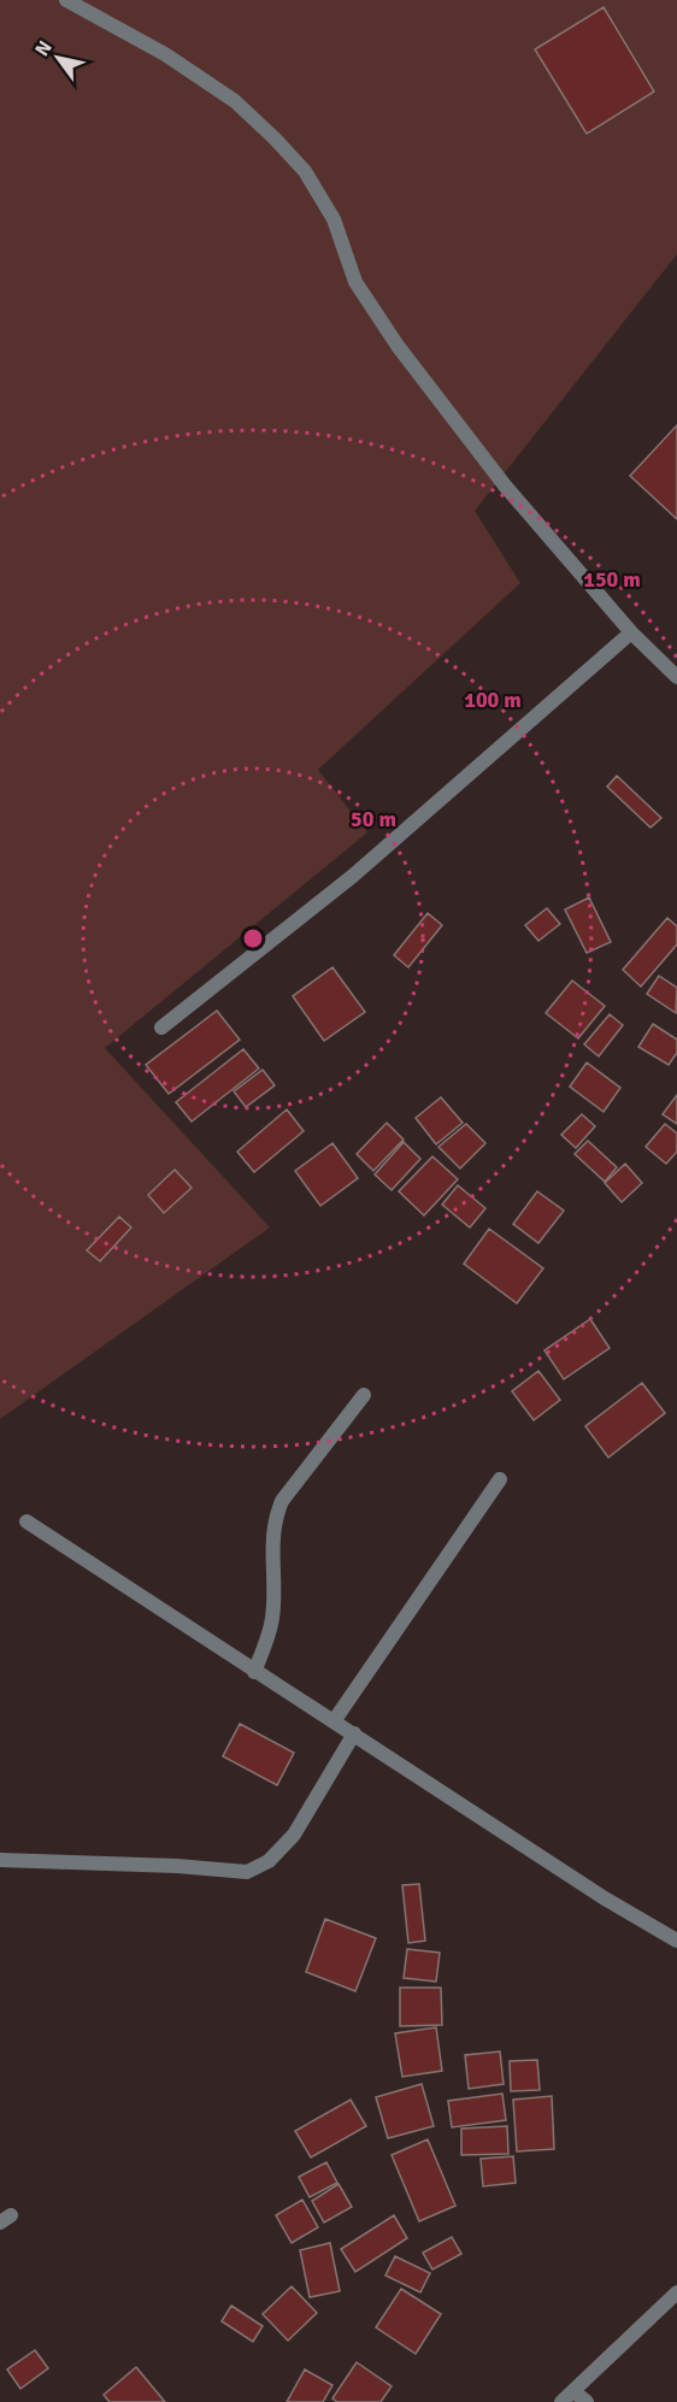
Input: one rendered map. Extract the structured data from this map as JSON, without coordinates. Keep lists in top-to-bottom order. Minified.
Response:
{"north":"top left","rings":["150 m","100 m","50 m"]}
